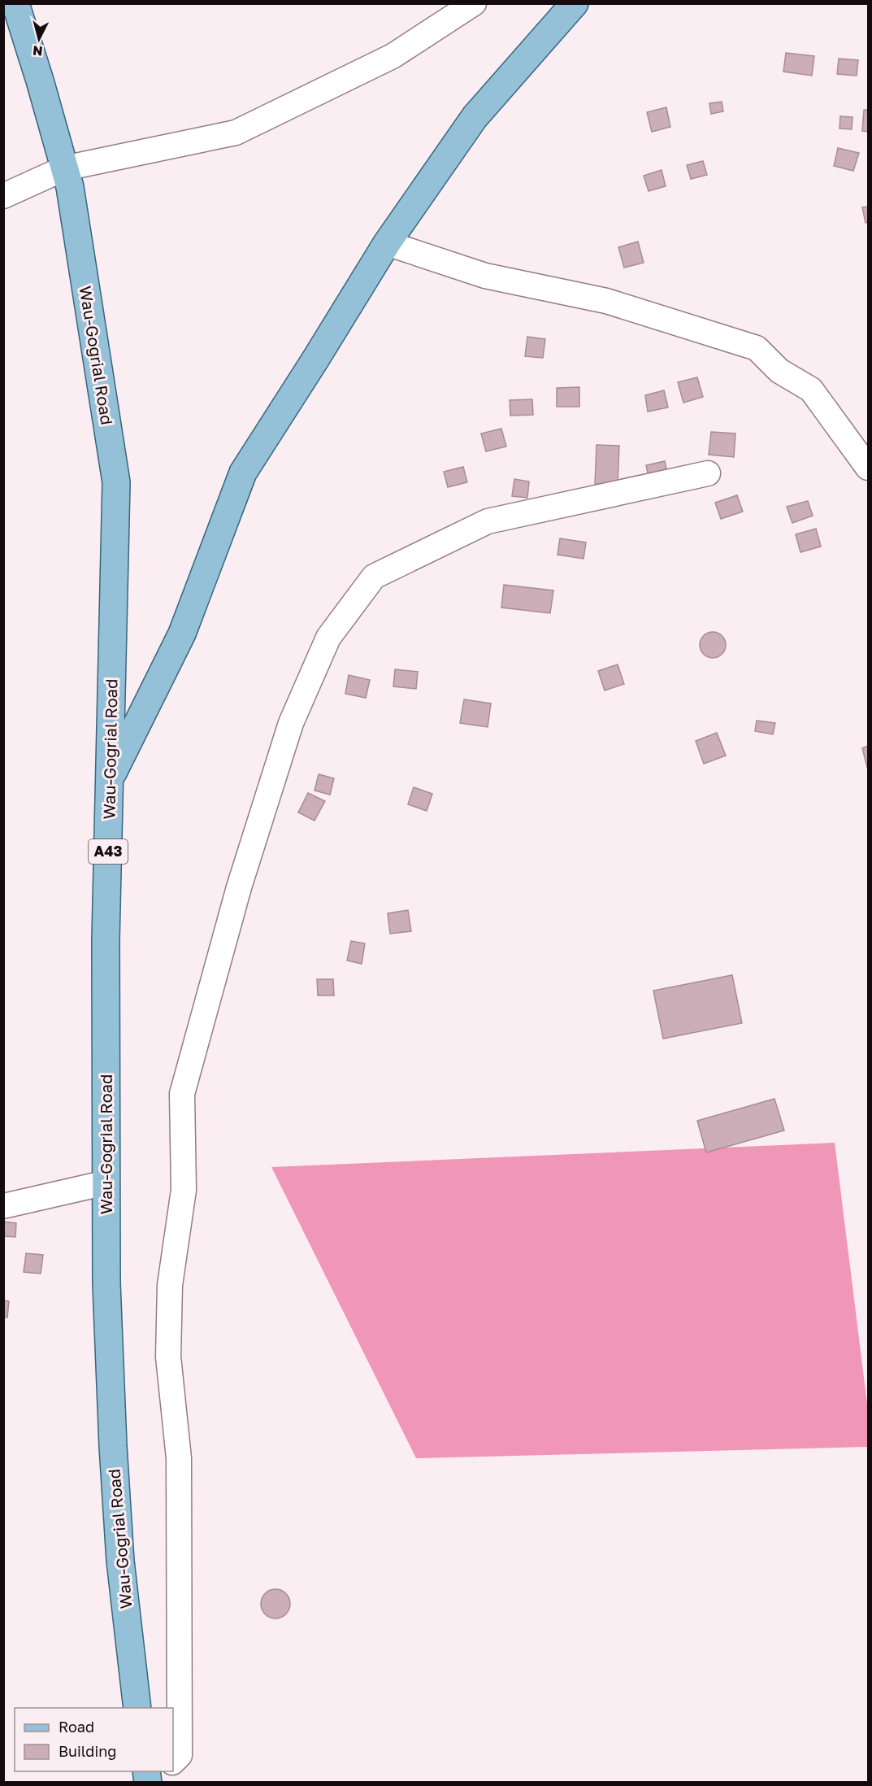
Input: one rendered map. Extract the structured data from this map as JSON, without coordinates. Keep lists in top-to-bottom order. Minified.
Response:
{"streets":{"main road":["Wau-Gogrial Road","A43"]},"legend":["Road","Building"],"north":"bottom"}
